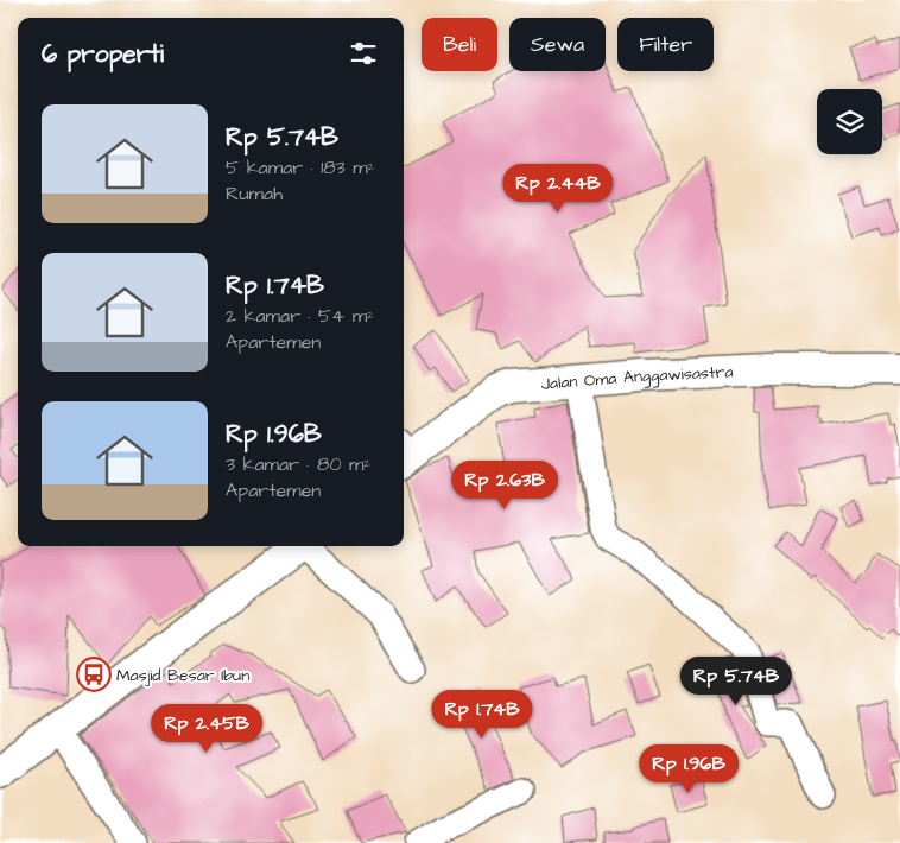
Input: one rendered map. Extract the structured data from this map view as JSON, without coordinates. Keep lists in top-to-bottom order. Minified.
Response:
{"streets":{"main road":["Jalan Oma Anggawisastra"]},"places":{"bus stop":["Masjid Besar Ibun"]},"page":{"chip":["Beli","Sewa","Filter"],"heading":"6 properti","list":[{"name":"Rp 5.74B","note":"5 kamar · 183 m² · Rumah"},{"name":"Rp 1.74B","note":"2 kamar · 54 m² · Apartemen"},{"name":"Rp 1.96B","note":"3 kamar · 80 m² · Apartemen"}],"price":["Rp 2.44B","Rp 2.63B","Rp 5.74B","Rp 1.74B","Rp 2.45B","Rp 1.96B"]}}
